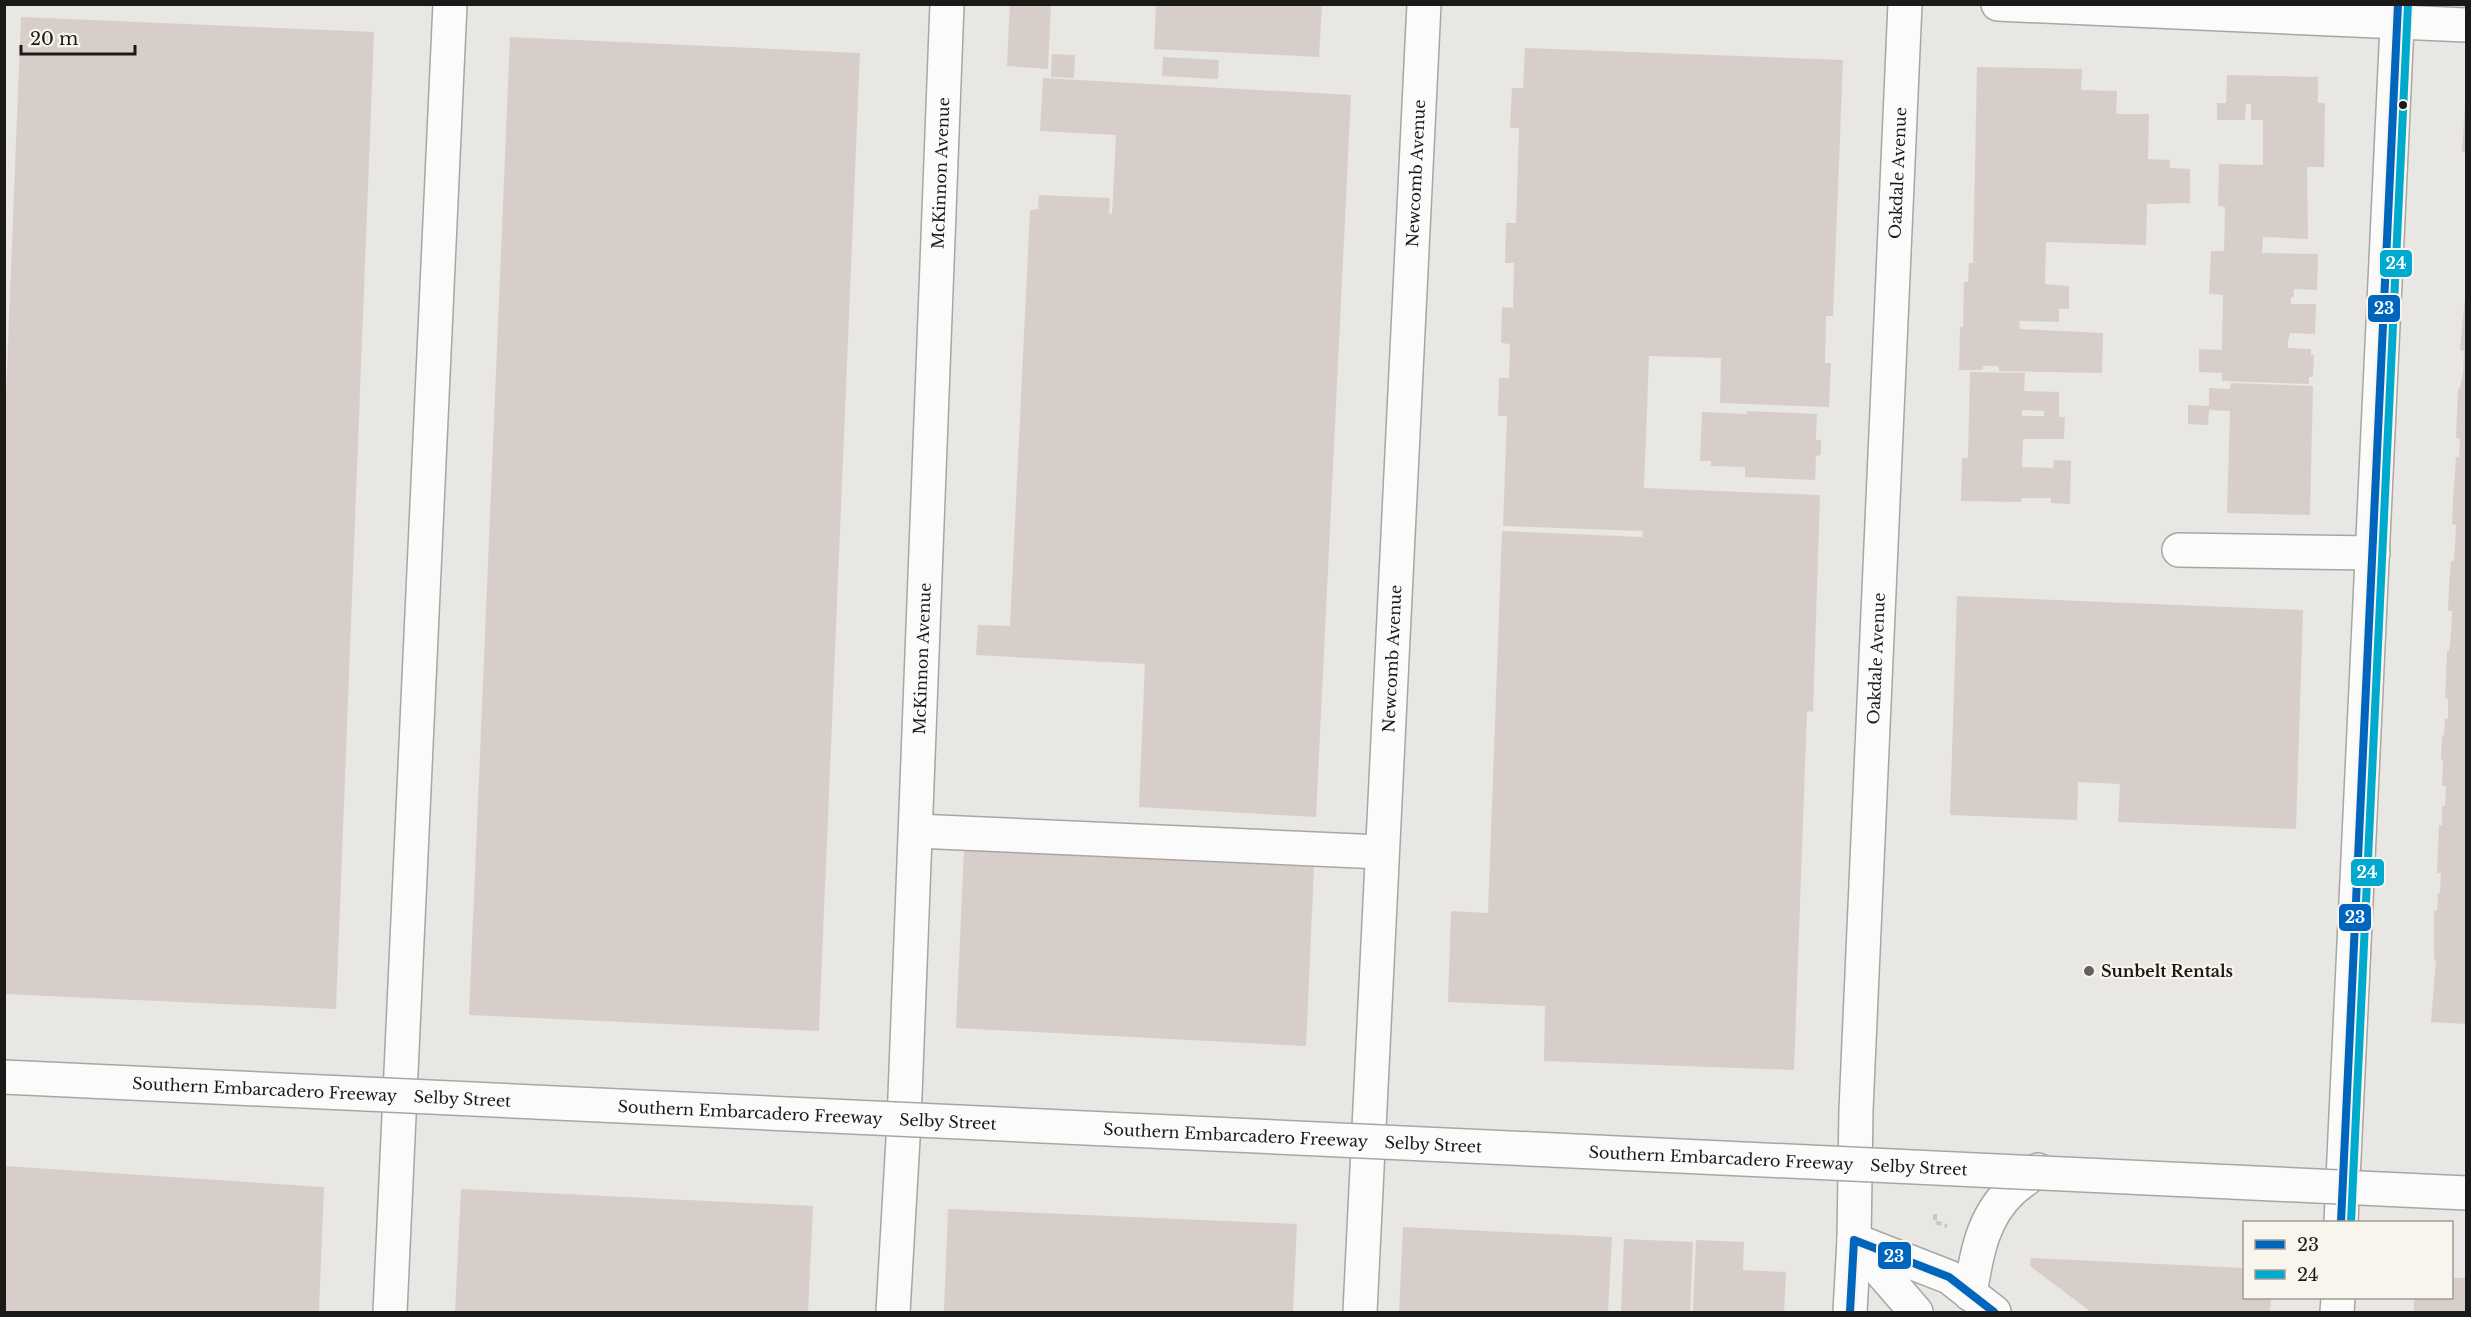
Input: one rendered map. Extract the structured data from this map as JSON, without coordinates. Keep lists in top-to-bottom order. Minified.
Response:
{"streets":{"main road":["McKinnon Avenue","Newcomb Avenue","Oakdale Avenue","Southern Embarcadero Freeway","Selby Street"]},"crossings":[["McKinnon Avenue","Selby Street"],["Newcomb Avenue","Selby Street"],["Oakdale Avenue","Selby Street"],["Southern Embarcadero Freeway","Selby Street"]],"places":["Sunbelt Rentals"],"lines":["transit line 23","transit line 24"],"legend":["23","24"],"scale_bar":"20 m"}
